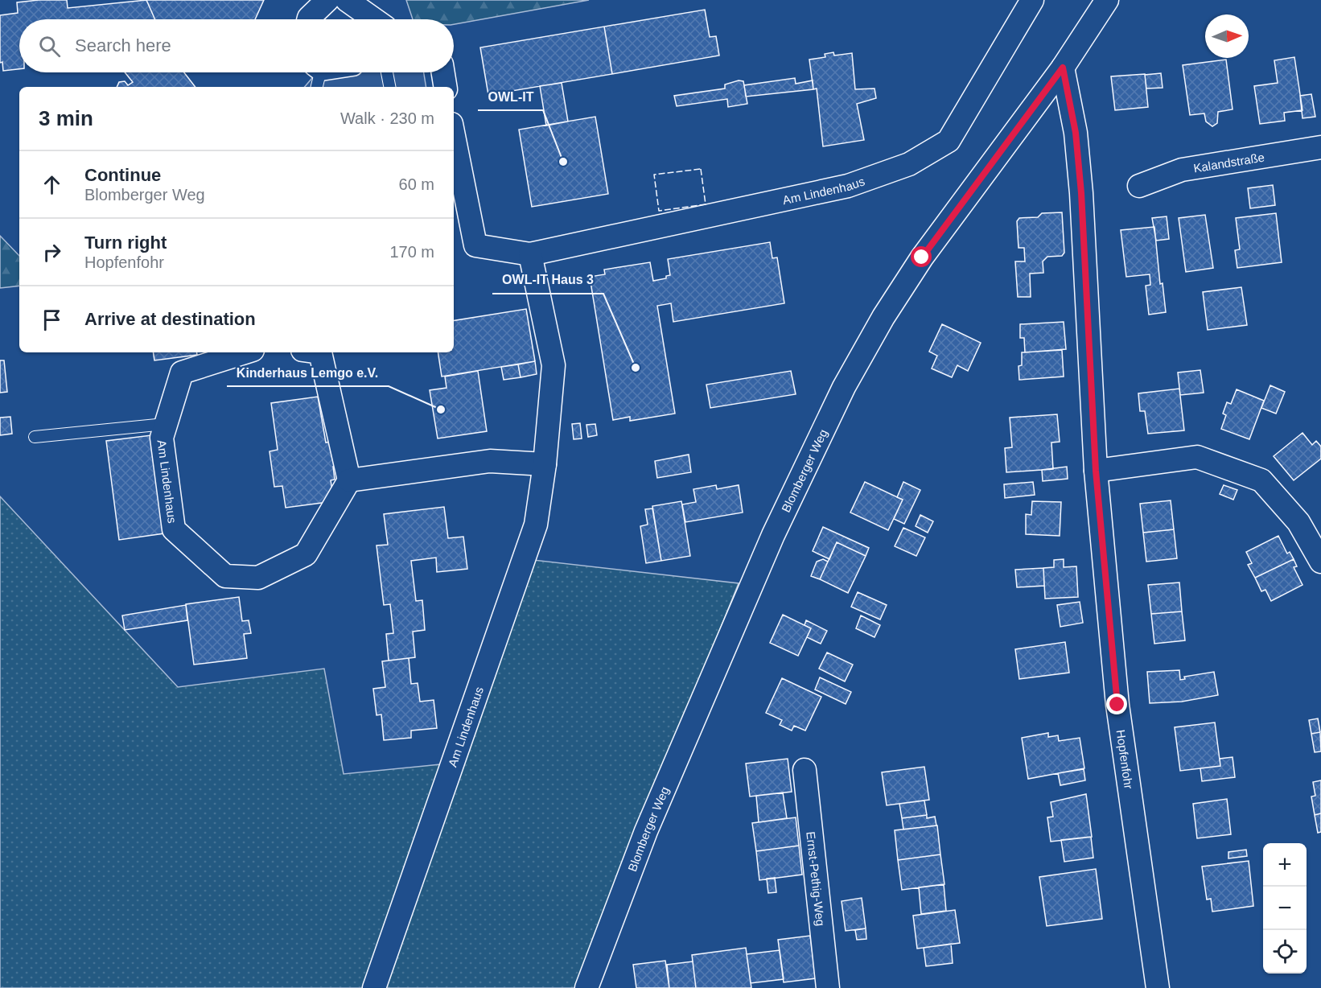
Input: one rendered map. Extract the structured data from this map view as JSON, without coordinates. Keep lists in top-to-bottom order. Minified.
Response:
{"streets":{"street":["Kalandstraße","Am Lindenhaus","Blomberger Weg","Hopfenfohr","Ernst-Pethig-Weg"]},"crossings":[["Blomberger Weg","Hopfenfohr"]],"places":["OWL-IT","OWL-IT Haus 3","Kinderhaus Lemgo e.V."],"north":"right","page":{"search":"Search here","heading":["3 min","Walk · 230 m"],"list":[["Continue","Blomberger Weg","60 m"],["Turn right","Hopfenfohr","170 m"],"Arrive at destination"],"map_buttons":["+","−"]}}
